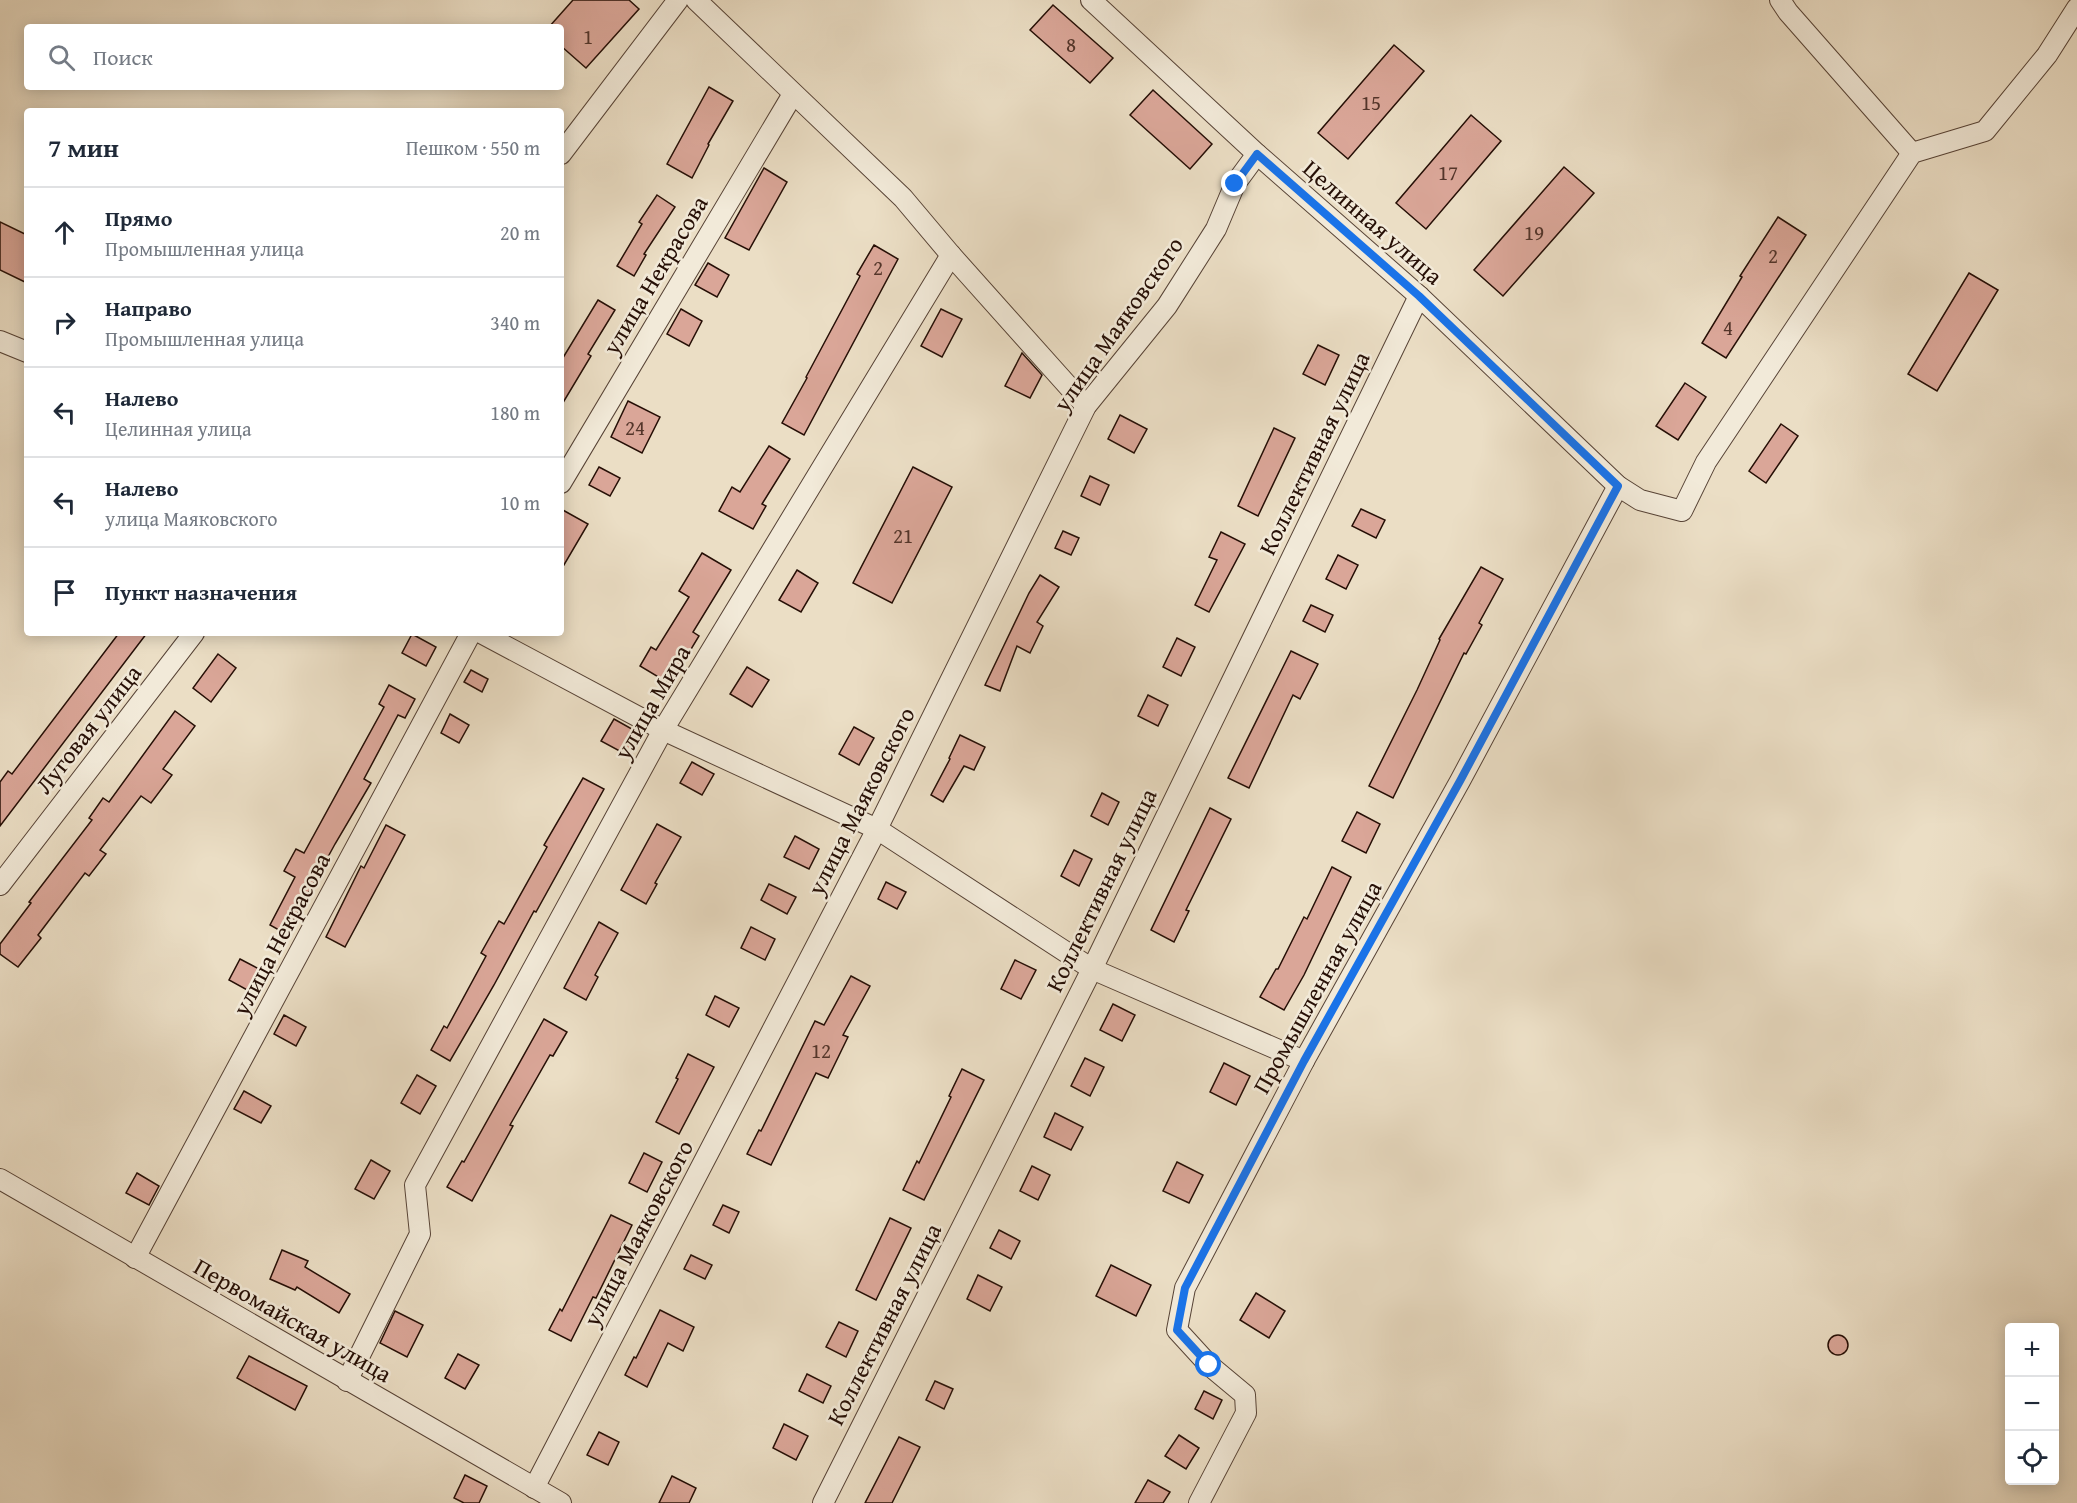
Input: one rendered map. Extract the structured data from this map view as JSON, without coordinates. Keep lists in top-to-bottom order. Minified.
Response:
{"streets":{"street":["Целинная улица","улица Некрасова","улица Маяковского","Коллективная улица","улица Мира","Луговая улица","Промышленная улица","Первомайская улица"]},"crossings":[["Целинная улица","улица Маяковского"],["Целинная улица","Коллективная улица"],["Целинная улица","Промышленная улица"],["улица Некрасова","Первомайская улица"],["улица Маяковского","Первомайская улица"],["улица Мира","Первомайская улица"]],"house_numbers":["1","8","15","17","19","2","2","4","24","21","12"],"page":{"search":"Поиск","heading":["7 мин","Пешком · 550 m"],"list":[["Прямо","Промышленная улица","20 m"],["Направо","Промышленная улица","340 m"],["Налево","Целинная улица","180 m"],["Налево","улица Маяковского","10 m"],"Пункт назначения"],"map_buttons":["+","−"]}}
